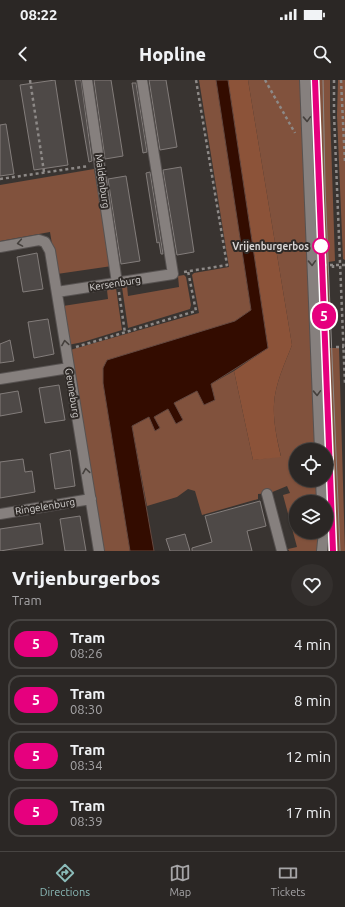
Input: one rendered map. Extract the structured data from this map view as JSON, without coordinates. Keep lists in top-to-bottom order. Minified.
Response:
{"streets":{"street":["Maldenburg","Kersenburg","Geuneburg","Ringelenburg"]},"crossings":[["Maldenburg","Kersenburg"],["Kersenburg","Geuneburg"],["Geuneburg","Ringelenburg"]],"one_way":["Geuneburg"],"places":["Vrijenburgerbos"],"lines":["tram line 5"],"page":{"status":"08:22","header":"Hopline","on_map":"5","heading":["Vrijenburgerbos","Tram"],"list":[{"mark":"5","name":"Tram","note":"08:26","value":"4 min"},{"mark":"5","name":"Tram","note":"08:30","value":"8 min"},{"mark":"5","name":"Tram","note":"08:34","value":"12 min"},{"mark":"5","name":"Tram","note":"08:39","value":"17 min"}],"tabs":["Directions","Map","Tickets"]}}
